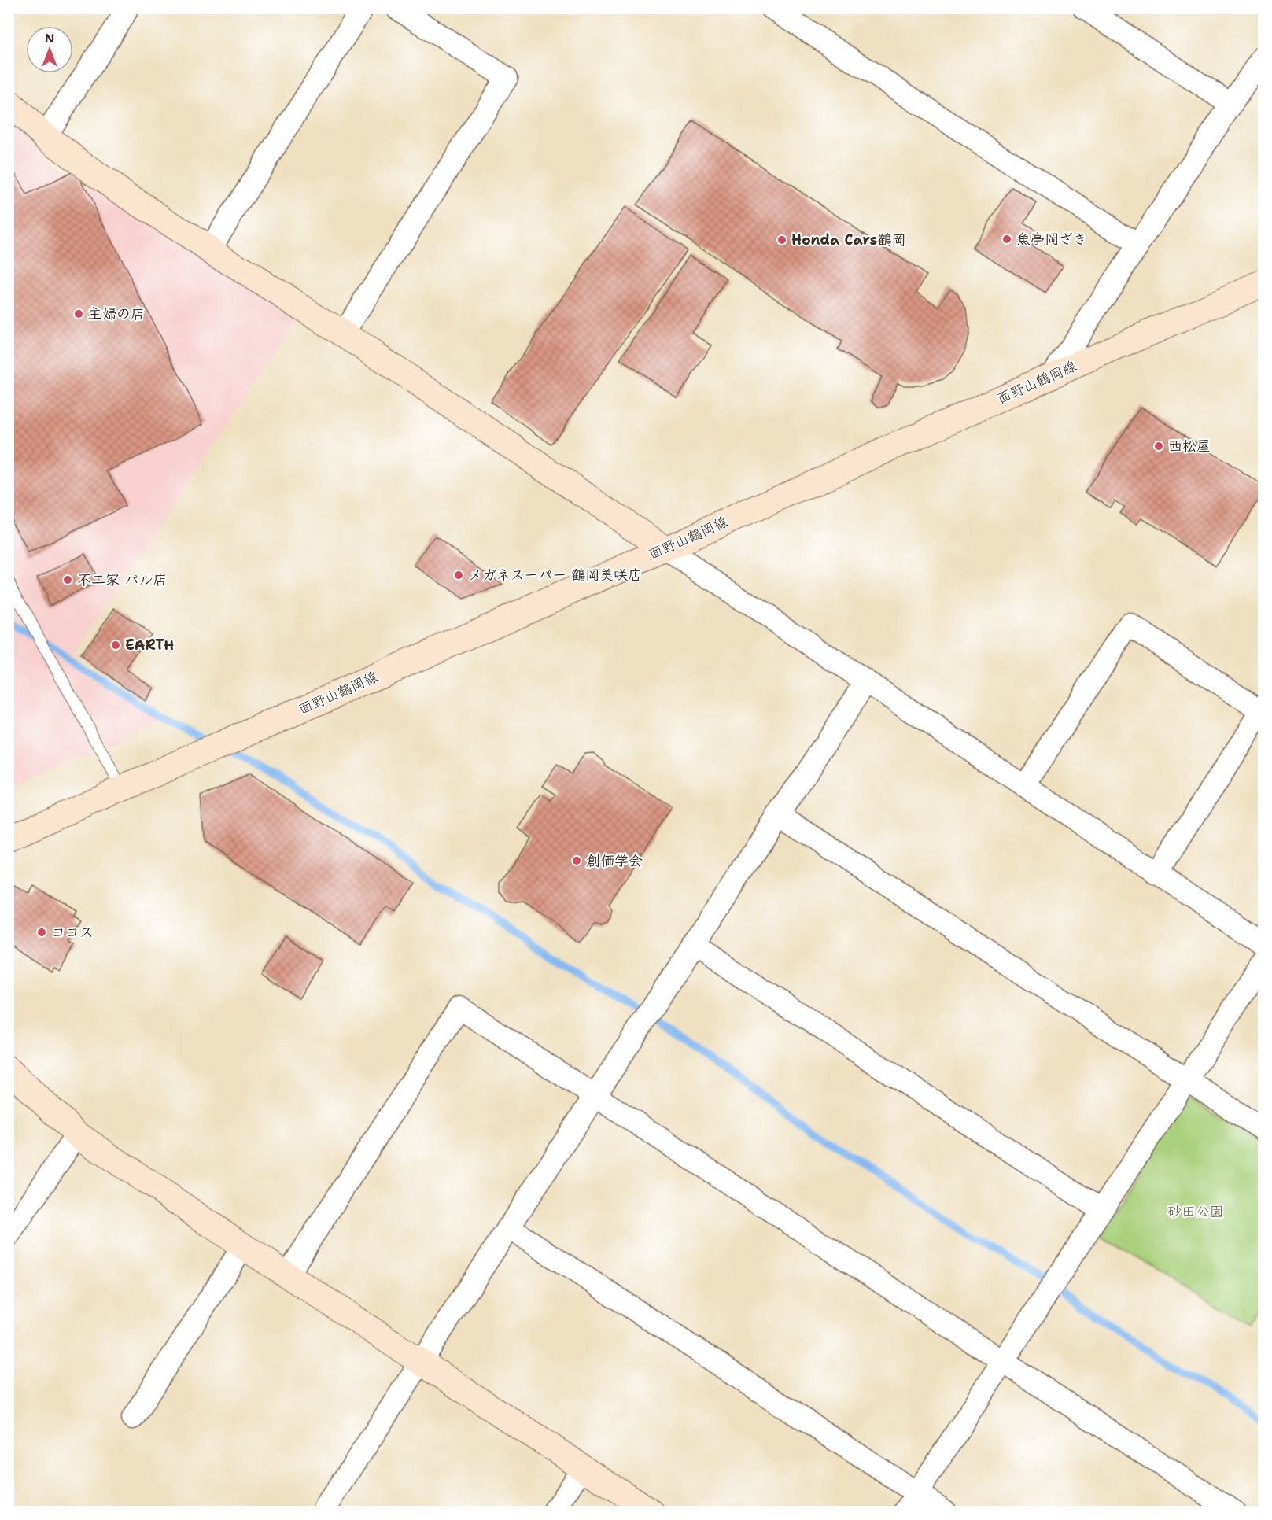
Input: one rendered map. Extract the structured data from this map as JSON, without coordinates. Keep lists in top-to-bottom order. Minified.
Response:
{"streets":{"street":["面野山鶴岡線"]},"parks":["砂田公園"],"places":["魚亭岡ざき","Honda Cars鶴岡","主婦の店","西松屋","メガネスーパー 鶴岡美咲店","不二家 パル店","EARTH","創価学会","ココス"],"north":"top"}
